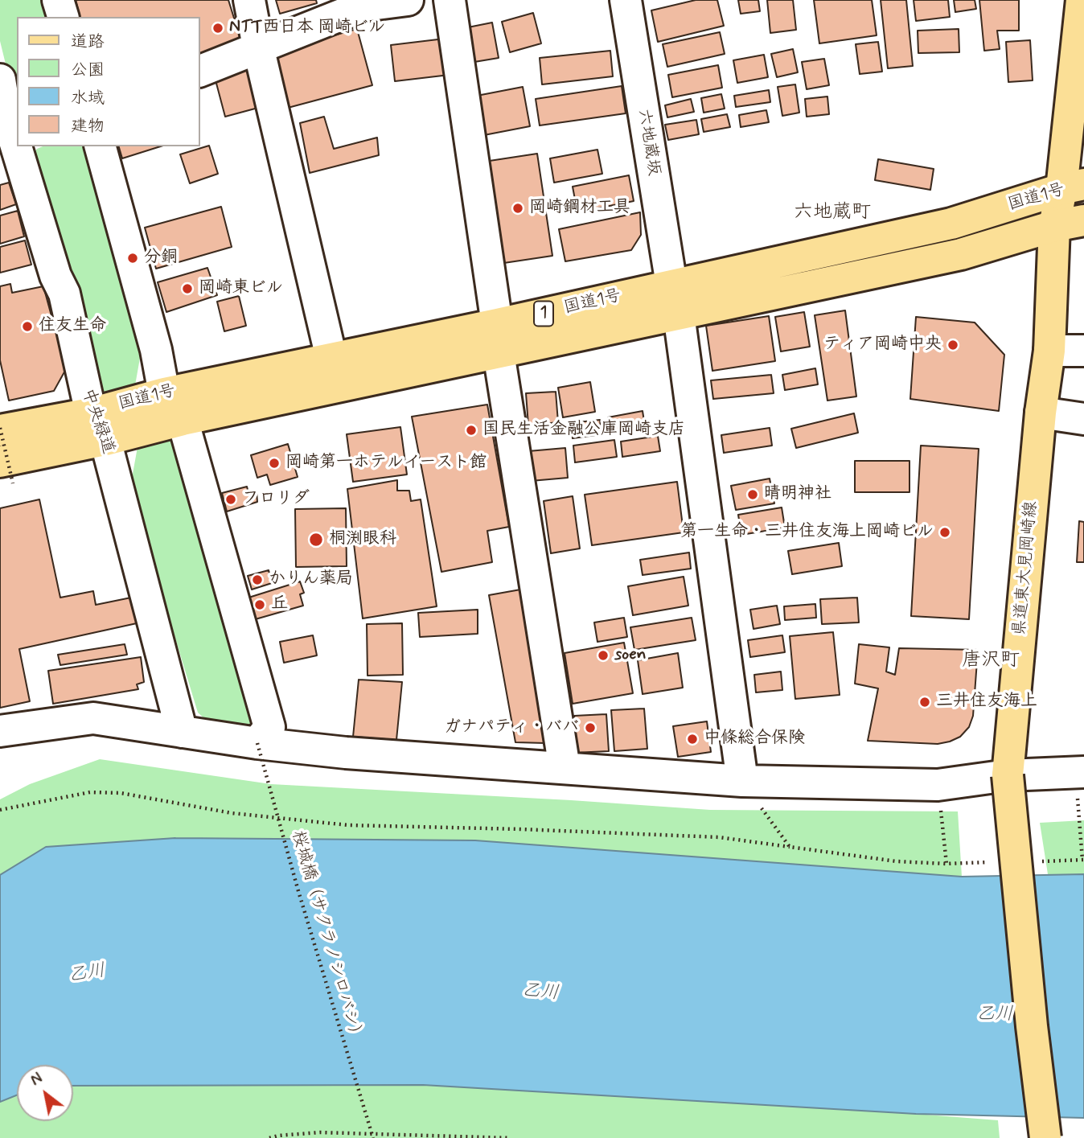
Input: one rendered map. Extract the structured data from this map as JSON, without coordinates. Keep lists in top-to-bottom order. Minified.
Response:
{"streets":{"main road":["国道1号","1","県道東大見岡崎線"],"street":["六地蔵坂","中央緑道"],"path":["桜城橋（サクラノシロバシ）"]},"crossings":[["六地蔵坂","国道1号"],["国道1号","中央緑道"],["国道1号","県道東大見岡崎線"]],"districts":["六地蔵町","唐沢町"],"water":["乙川"],"places":["NTT西日本 岡崎ビル","岡崎鋼材工具","分銅","岡崎東ビル","住友生命","ティア岡崎中央","国民生活金融公庫岡崎支店","岡崎第一ホテルイースト館","晴明神社","フロリダ","第一生命・三井住友海上岡崎ビル","桐渕眼科","かりん薬局","丘","soen","三井住友海上","ガナパティ・ババ","中條総合保険"],"legend":["道路","公園","水域","建物"],"north":"top left"}
